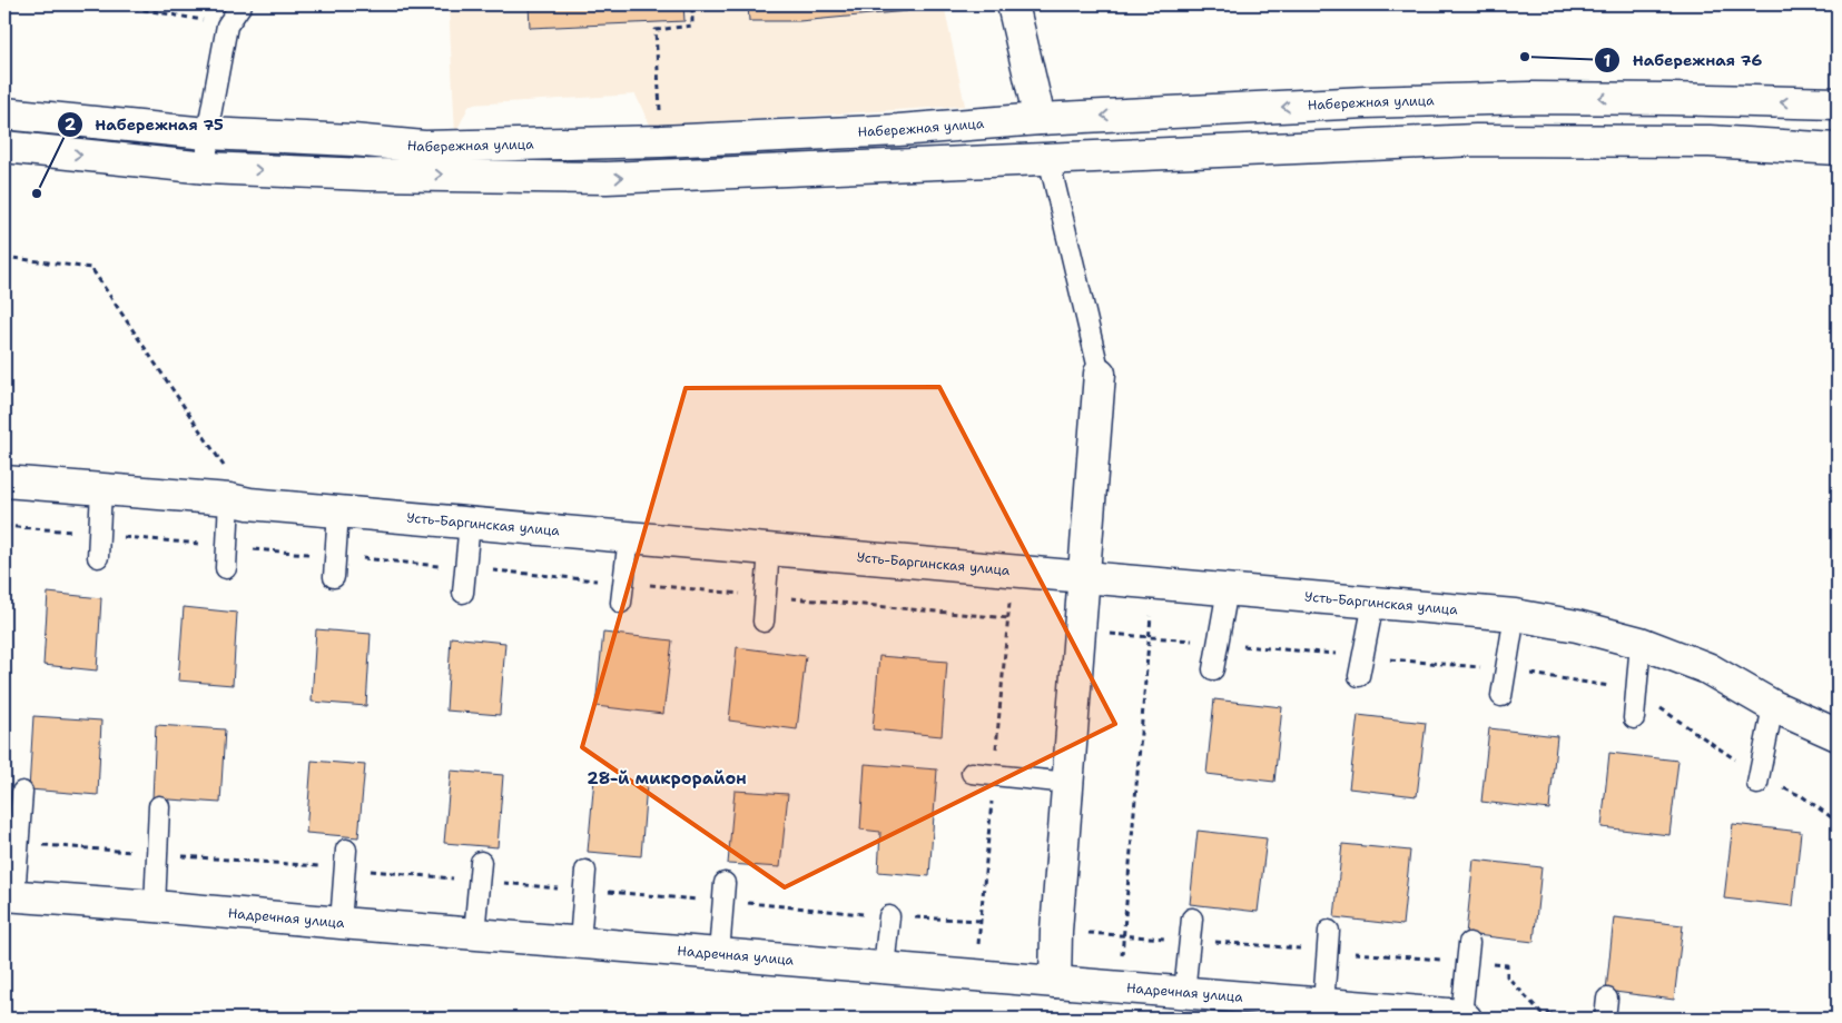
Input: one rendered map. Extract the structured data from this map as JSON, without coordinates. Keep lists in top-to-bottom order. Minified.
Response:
{"streets":{"street":["Набережная улица","Усть-Баргинская улица","Надречная улица"]},"districts":["28-й микрорайон"],"places":["Набережная 76","Набережная 75"]}
